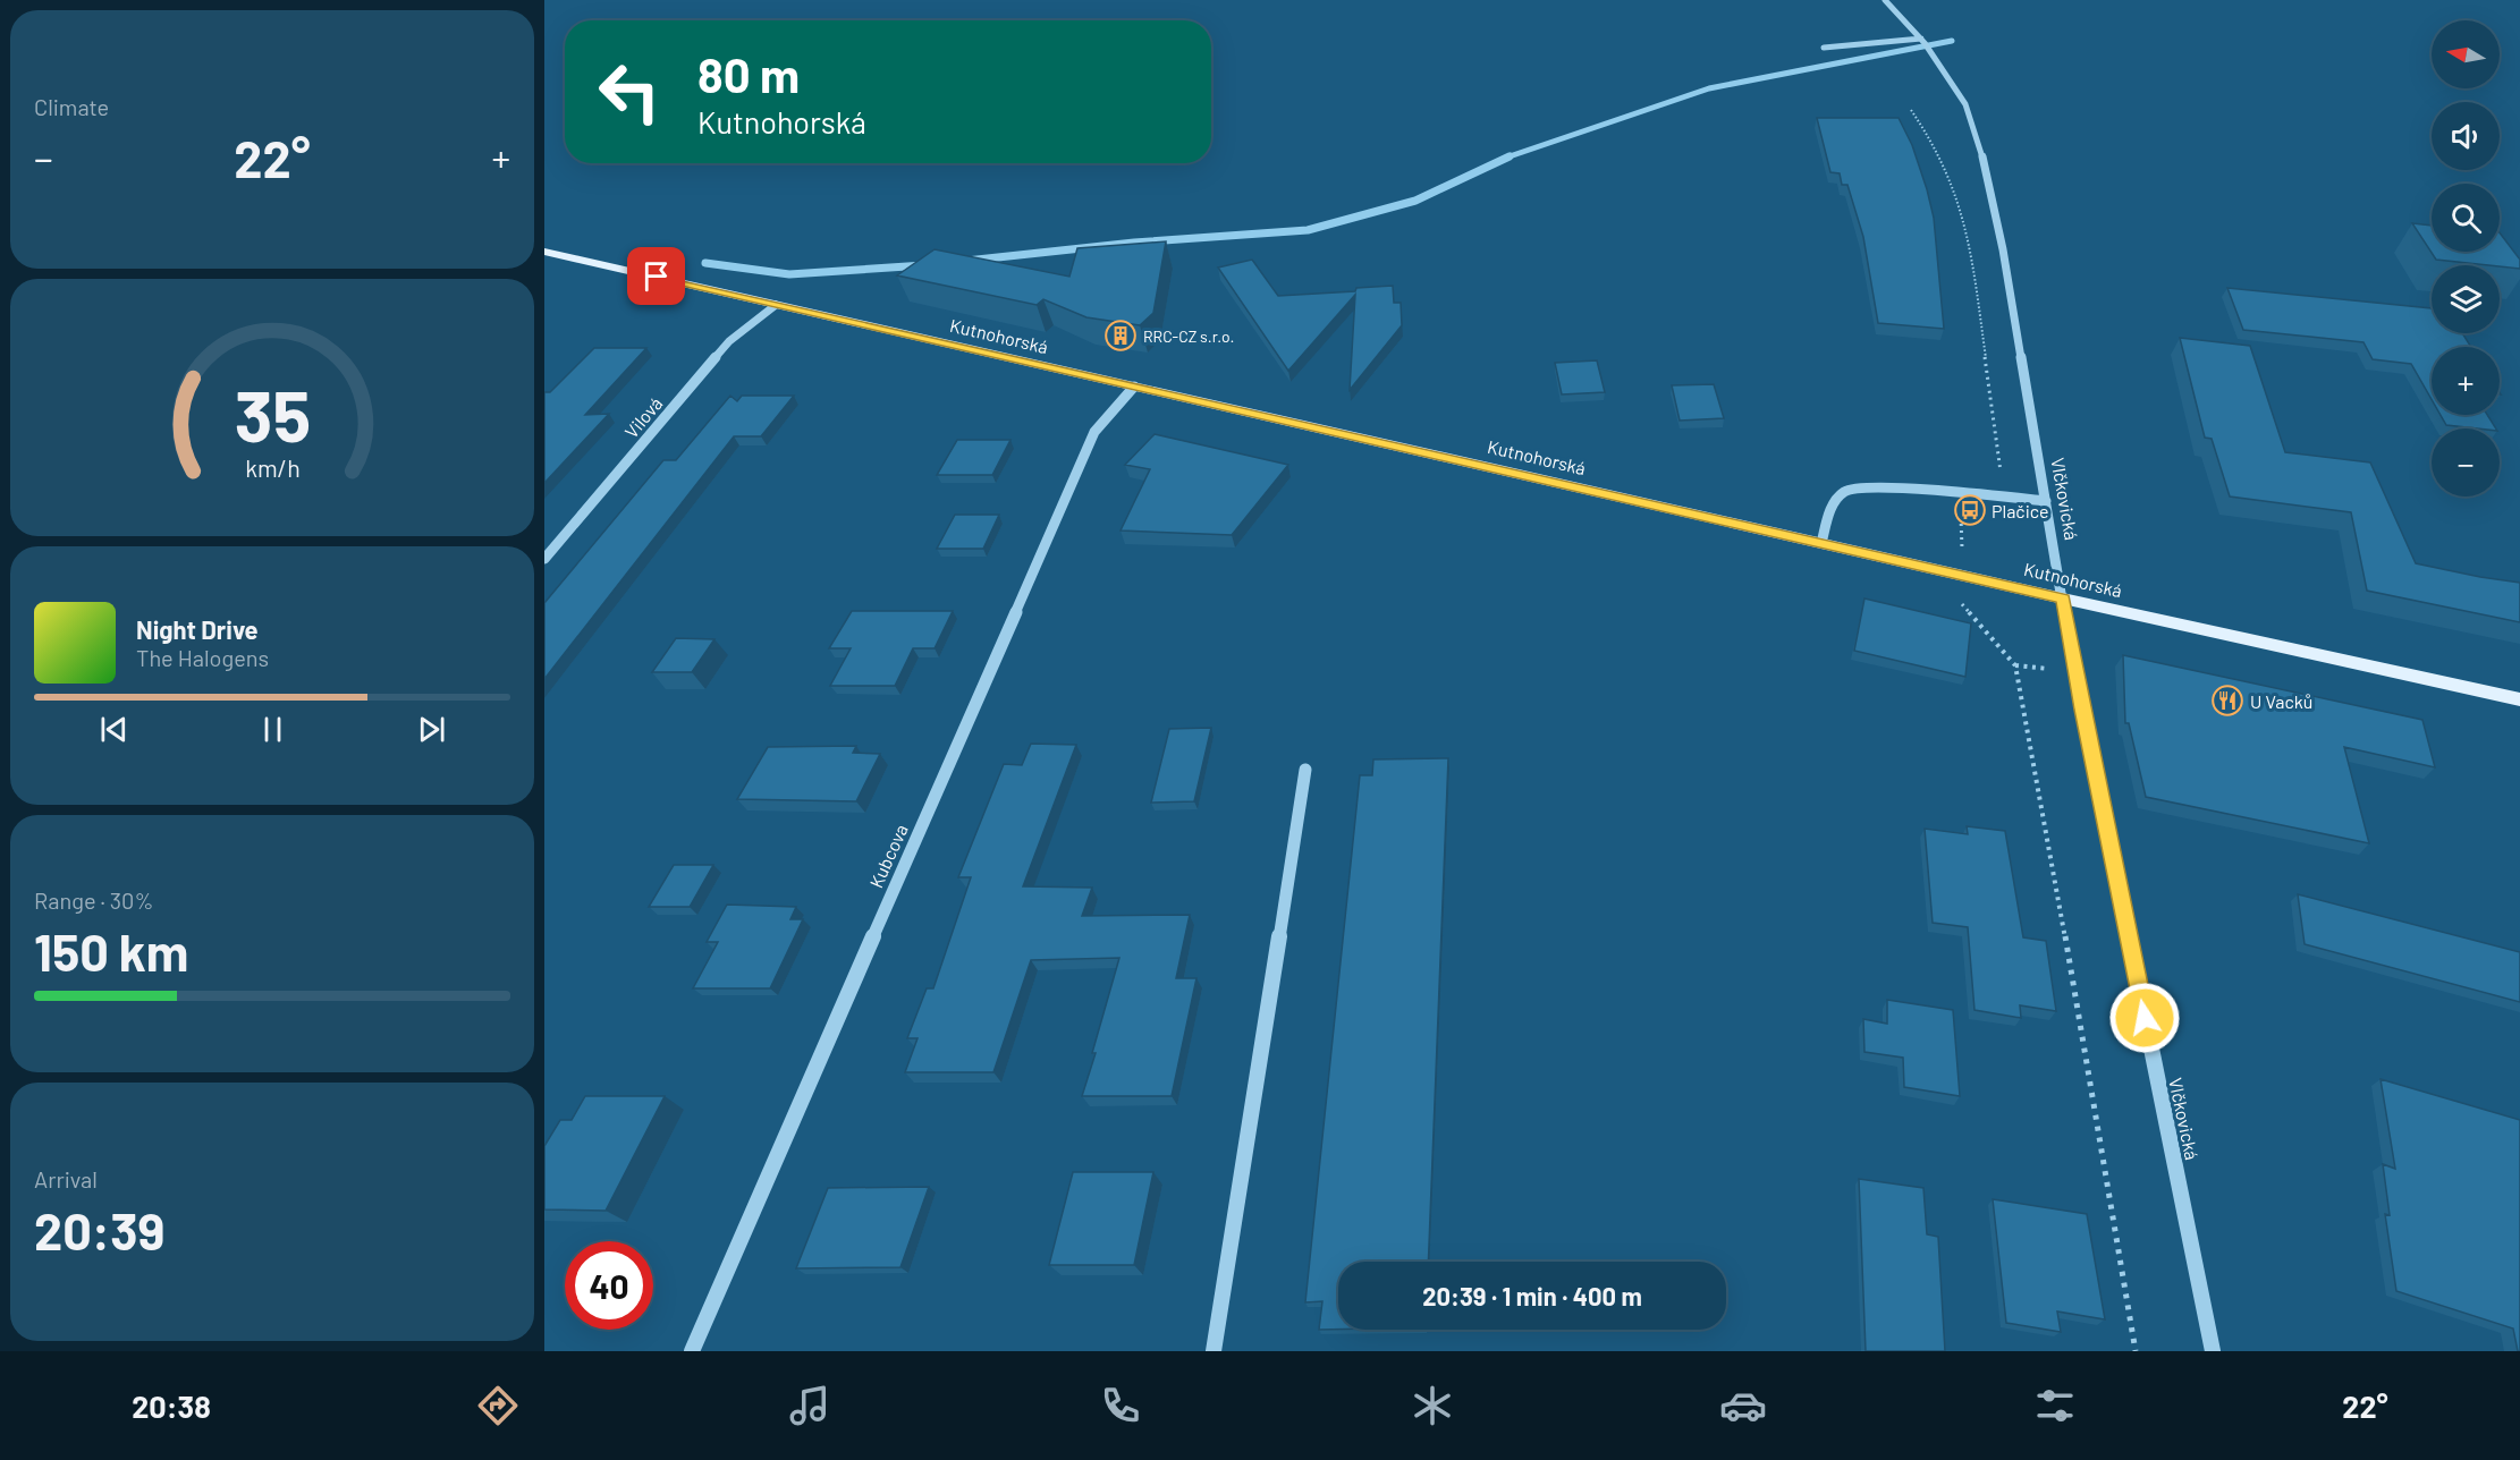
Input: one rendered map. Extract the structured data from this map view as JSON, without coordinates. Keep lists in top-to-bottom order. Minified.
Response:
{"streets":{"main road":["Kutnohorská"],"street":["Vilová","Vlčkovická","Kubcova"]},"crossings":[["Kutnohorská","Vilová"],["Kutnohorská","Vlčkovická"],["Kutnohorská","Kubcova"]],"places":{"building":["RRC-CZ s.r.o."],"bus stop":["Plačice"],"restaurant":["U Vacků"]},"north":"left","page":{"tile":["Climate",["Range · 30%","150 km"],["Arrival","20:39"]],"map_buttons":["+","−"],"turn":["80 m","Kutnohorská"],"heat":["−","22°","+"],"song":["Night Drive","The Halogens"],"limit":"40","trip":"20:39 · 1 min · 400 m","tabs":["20:38","22°"],"gauge":["35","km/h"]}}
